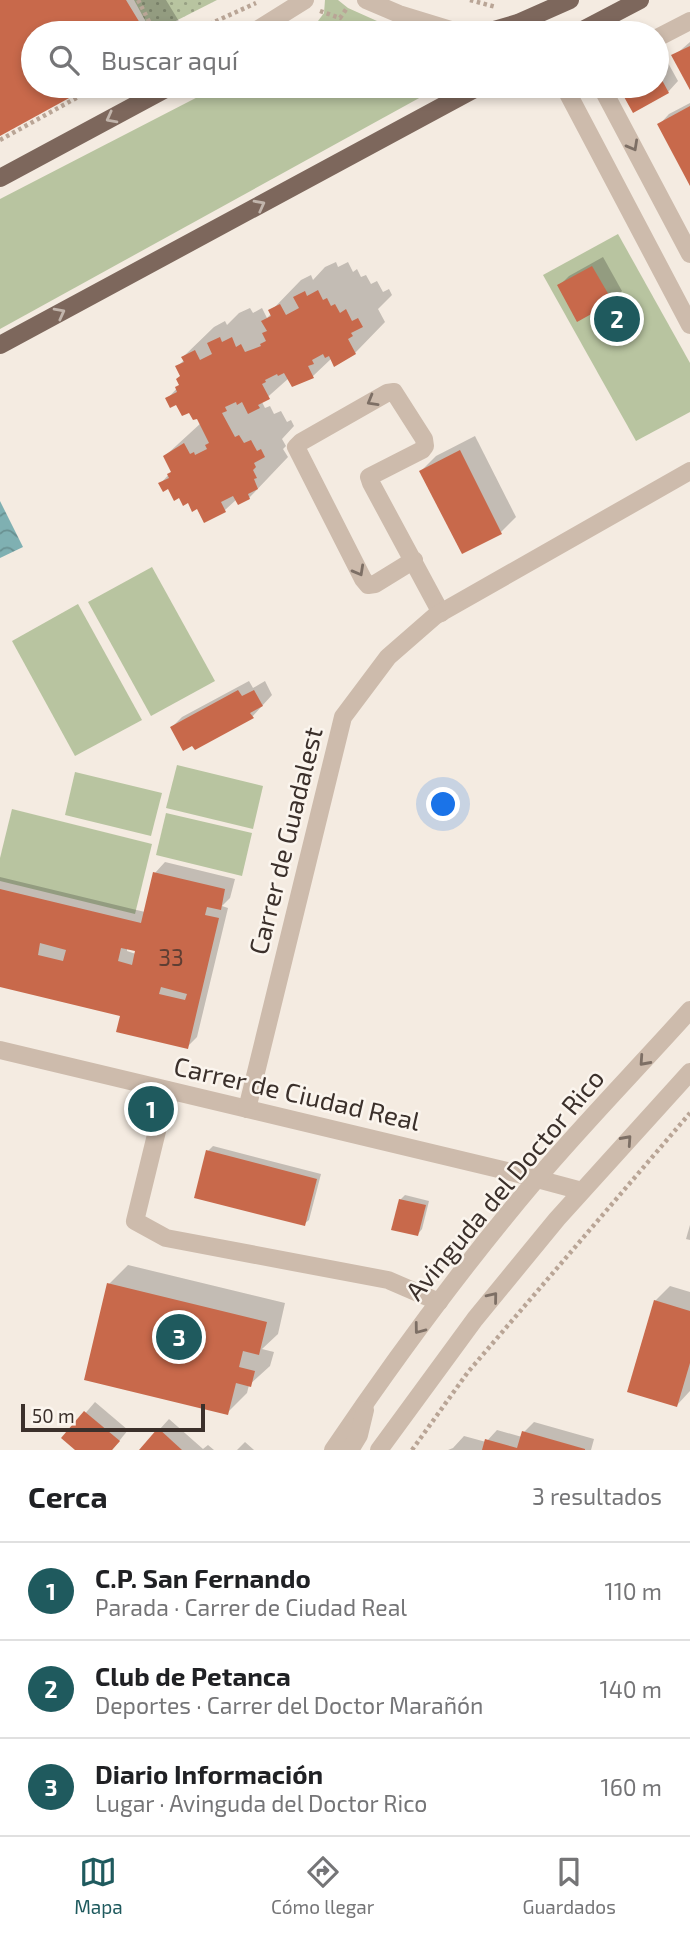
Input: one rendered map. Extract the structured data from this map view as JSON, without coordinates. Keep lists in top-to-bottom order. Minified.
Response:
{"streets":{"street":["Carrer de Guadalest","Carrer de Ciudad Real","Avinguda del Doctor Rico"]},"crossings":[["Carrer de Guadalest","Carrer de Ciudad Real"],["Carrer de Ciudad Real","Avinguda del Doctor Rico"]],"house_numbers":["33"],"scale_bar":"50 m","page":{"search":"Buscar aquí","pins":["2","1","3"],"scale":"50 m","heading":["Cerca","3 resultados"],"list":[{"mark":"1","name":"C.P. San Fernando","note":"Parada · Carrer de Ciudad Real","value":"110 m"},{"mark":"2","name":"Club de Petanca","note":"Deportes · Carrer del Doctor Marañón","value":"140 m"},{"mark":"3","name":"Diario Información","note":"Lugar · Avinguda del Doctor Rico","value":"160 m"}],"nav":["Mapa","Cómo llegar","Guardados"]}}
